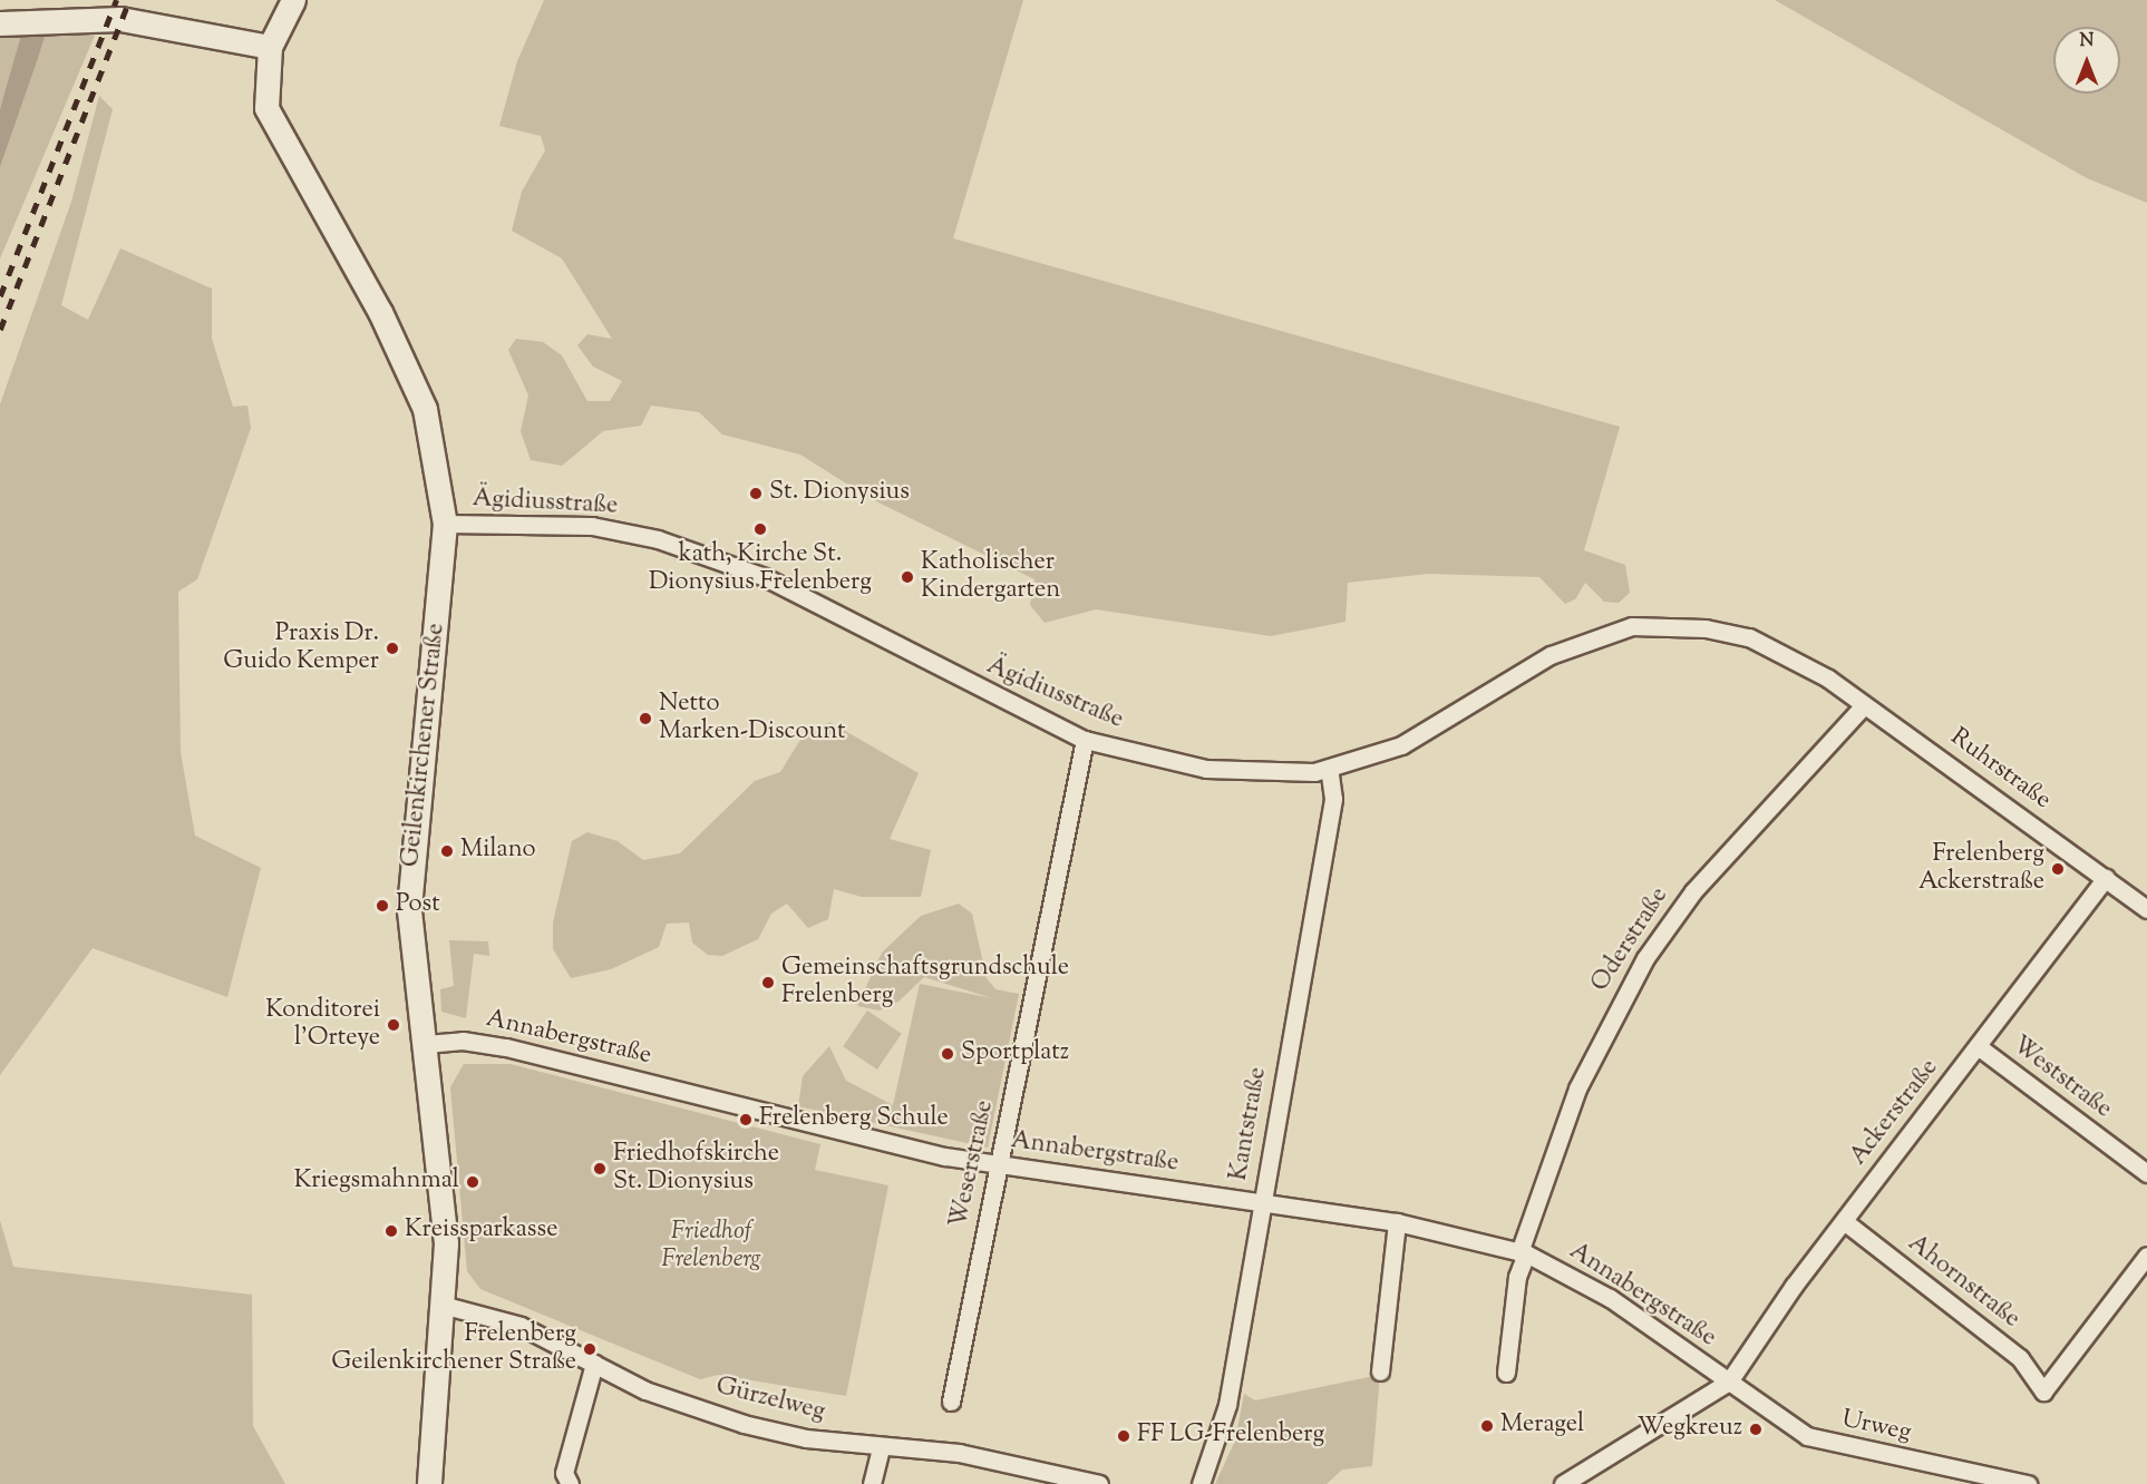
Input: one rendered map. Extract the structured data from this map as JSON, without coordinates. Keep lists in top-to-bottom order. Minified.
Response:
{"streets":{"main road":["Geilenkirchener Straße"],"street":["Ägidiusstraße","Ruhrstraße","Oderstraße","Annabergstraße","Weststraße","Ackerstraße","Kantstraße","Weserstraße","Ahornstraße","Gürzelweg","Urweg"]},"crossings":[["Ägidiusstraße","Geilenkirchener Straße"],["Ägidiusstraße","Ruhrstraße"],["Ägidiusstraße","Oderstraße"],["Ägidiusstraße","Kantstraße"],["Ägidiusstraße","Weserstraße"],["Geilenkirchener Straße","Annabergstraße"],["Geilenkirchener Straße","Gürzelweg"],["Ruhrstraße","Oderstraße"],["Ruhrstraße","Ackerstraße"],["Oderstraße","Annabergstraße"],["Annabergstraße","Ackerstraße"],["Annabergstraße","Kantstraße"],["Annabergstraße","Weserstraße"],["Annabergstraße","Urweg"],["Weststraße","Ackerstraße"],["Ackerstraße","Ahornstraße"],["Ackerstraße","Urweg"]],"parks":["Friedhof Frelenberg"],"places":["St. Dionysius","kath, Kirche St. Dionysius Frelenberg","Katholischer Kindergarten","Praxis Dr. Guido Kemper","Netto Marken-Discount","Milano","Frelenberg Ackerstraße","Post","Gemeinschaftsgrundschule Frelenberg","Konditorei l'Orteye","Sportplatz","Frelenberg Schule","Friedhofskirche St. Dionysius","Kriegsmahnmal","Kreissparkasse","Frelenberg Geilenkirchener Straße","Meragel","Wegkreuz","FF LG-Frelenberg"],"north":"top"}
